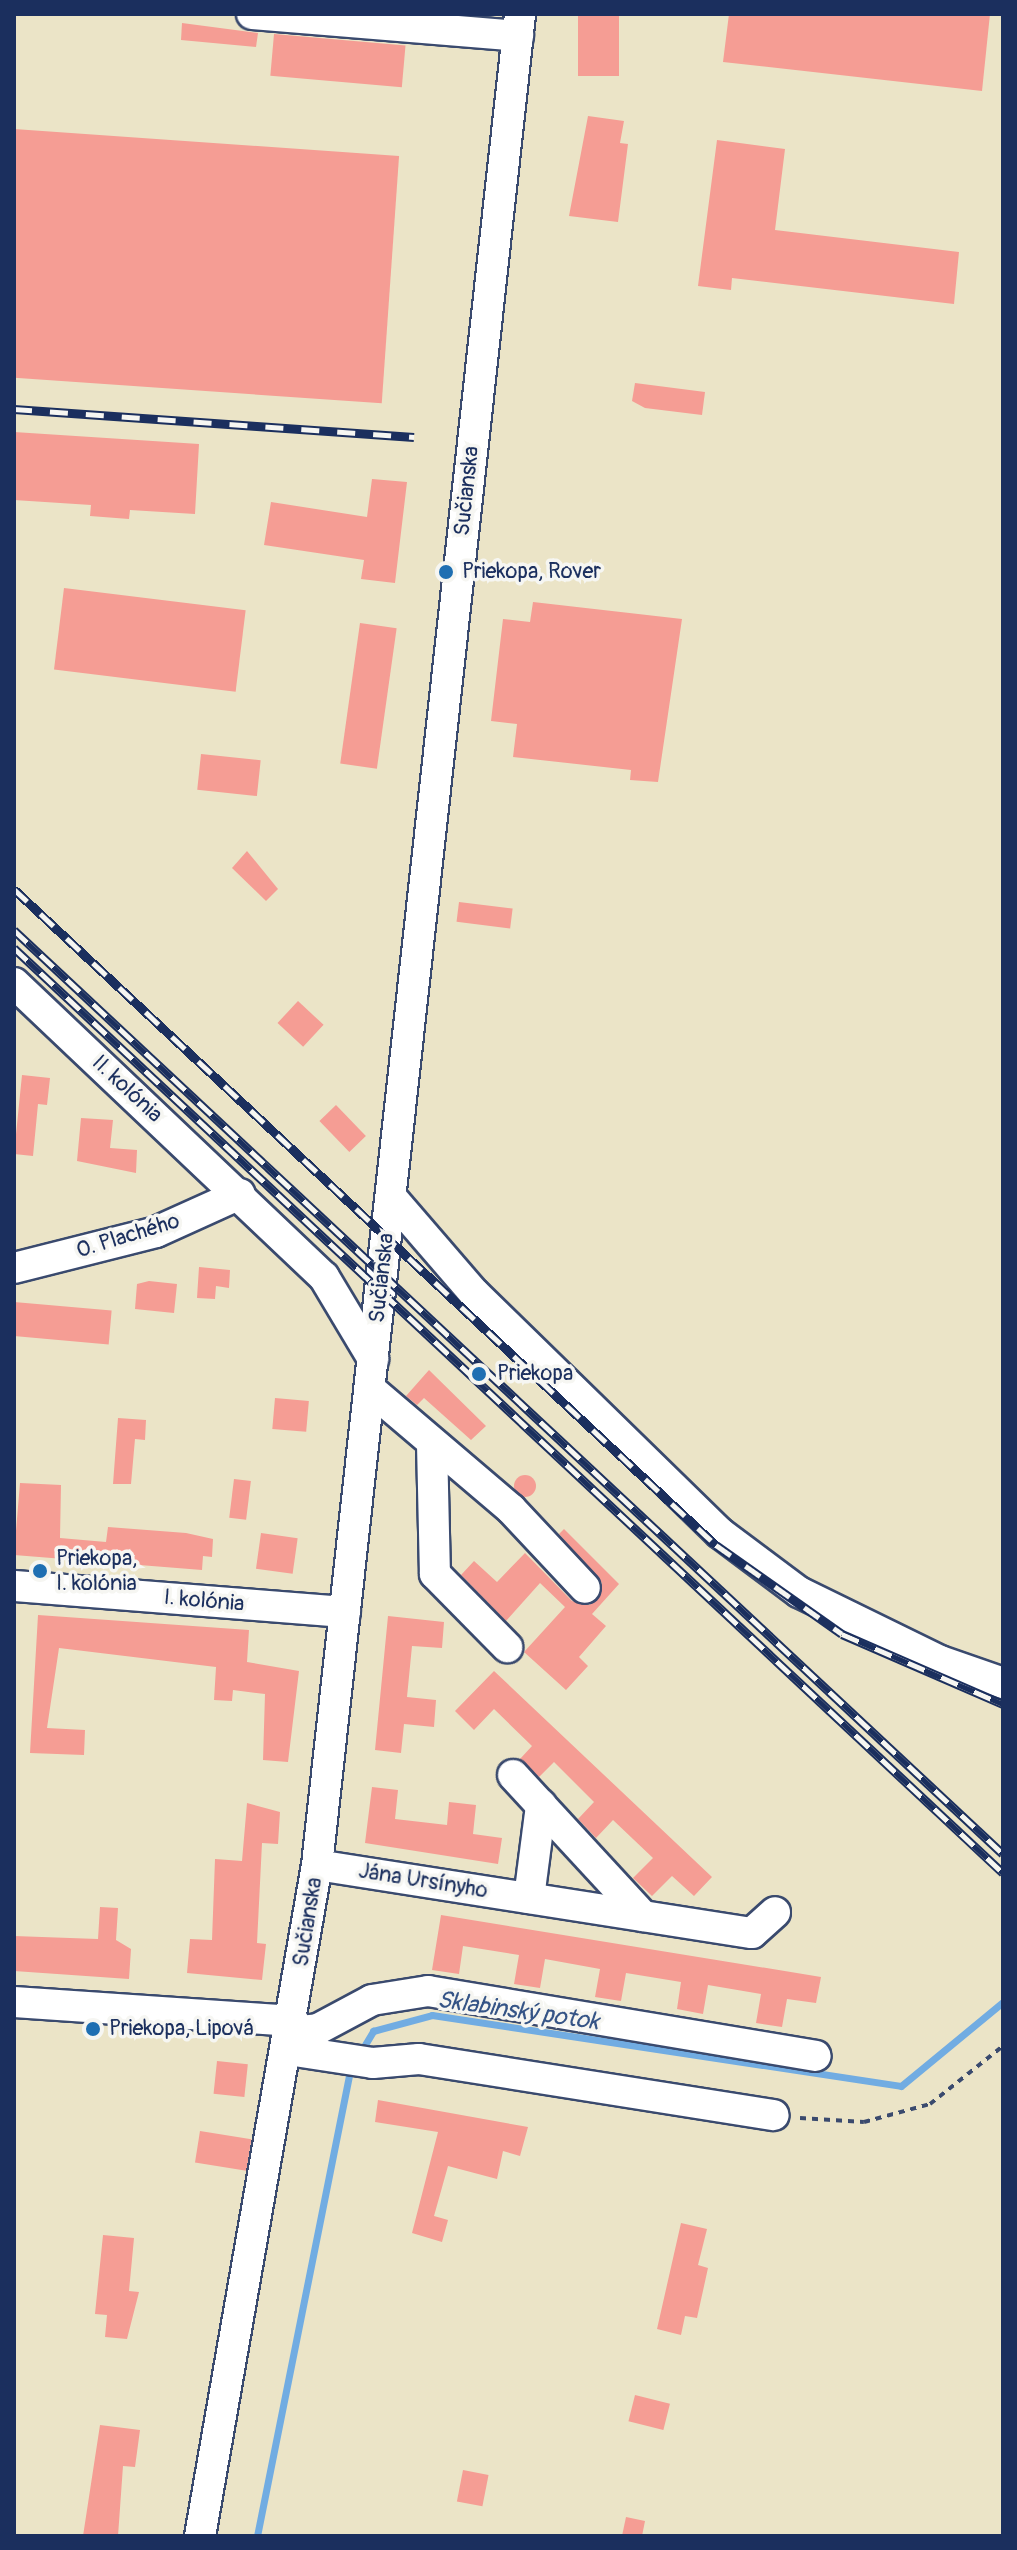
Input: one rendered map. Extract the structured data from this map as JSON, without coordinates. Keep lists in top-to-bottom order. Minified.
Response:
{"streets":{"street":["Sučianska","II. kolónia","O. Plachého","I. kolónia","Jána Ursínyho"]},"crossings":[["Sučianska","II. kolónia"],["Sučianska","I. kolónia"],["Sučianska","Jána Ursínyho"],["II. kolónia","O. Plachého"]],"water":["Sklabinský potok"],"places":["Priekopa, Rover","Priekopa","Priekopa, I. kolónia","Priekopa, Lipová"]}
